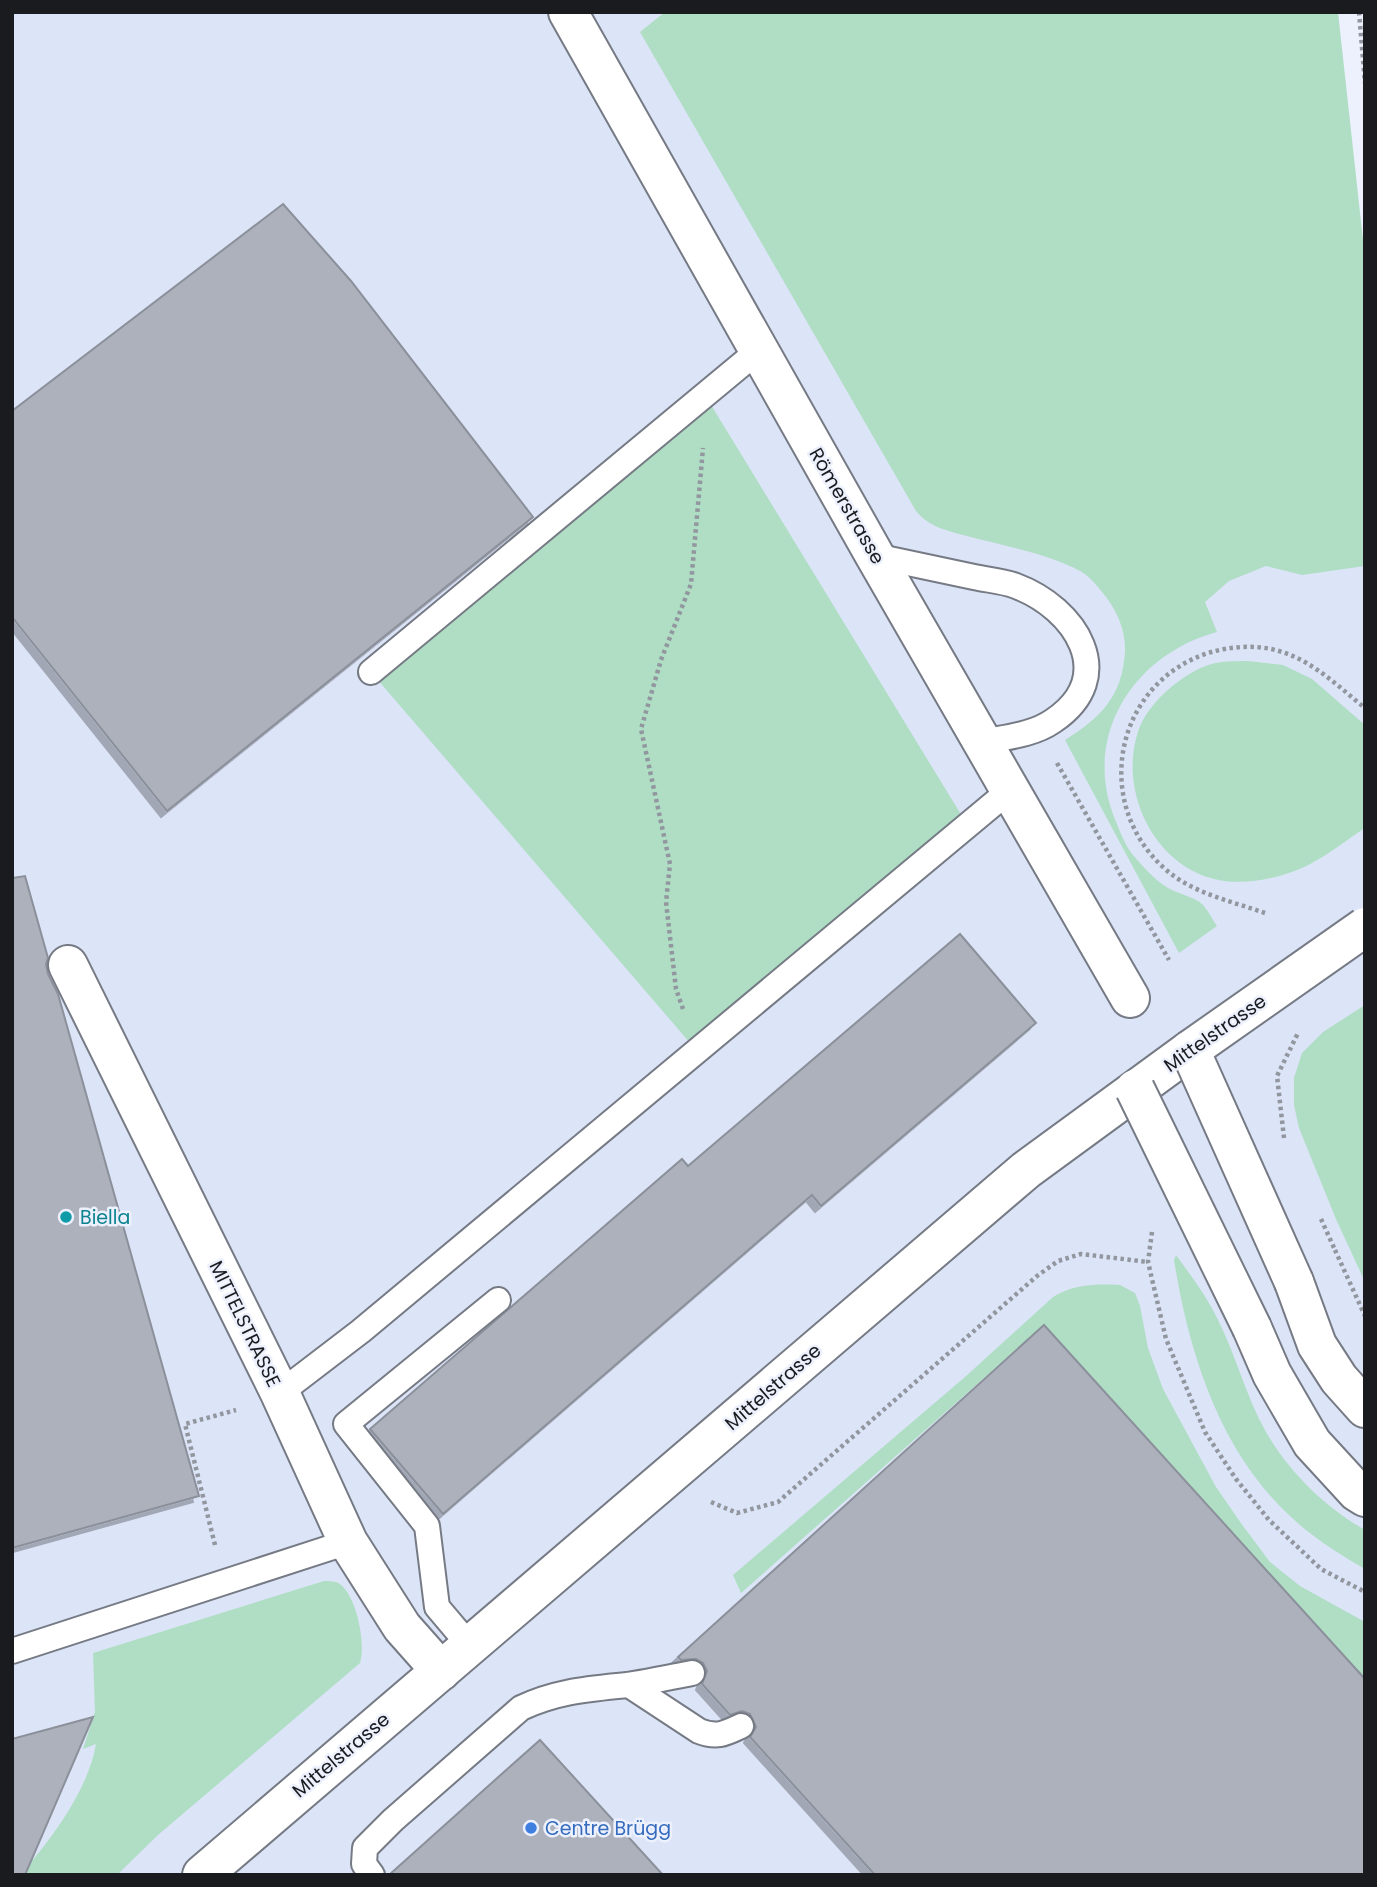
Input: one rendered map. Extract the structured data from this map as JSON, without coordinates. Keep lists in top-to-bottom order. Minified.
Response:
{"streets":{"main road":["Römerstrasse","Mittelstrasse","MITTELSTRASSE"]},"crossings":[["Mittelstrasse","MITTELSTRASSE"]],"places":["Biella","Centre Brügg"]}
